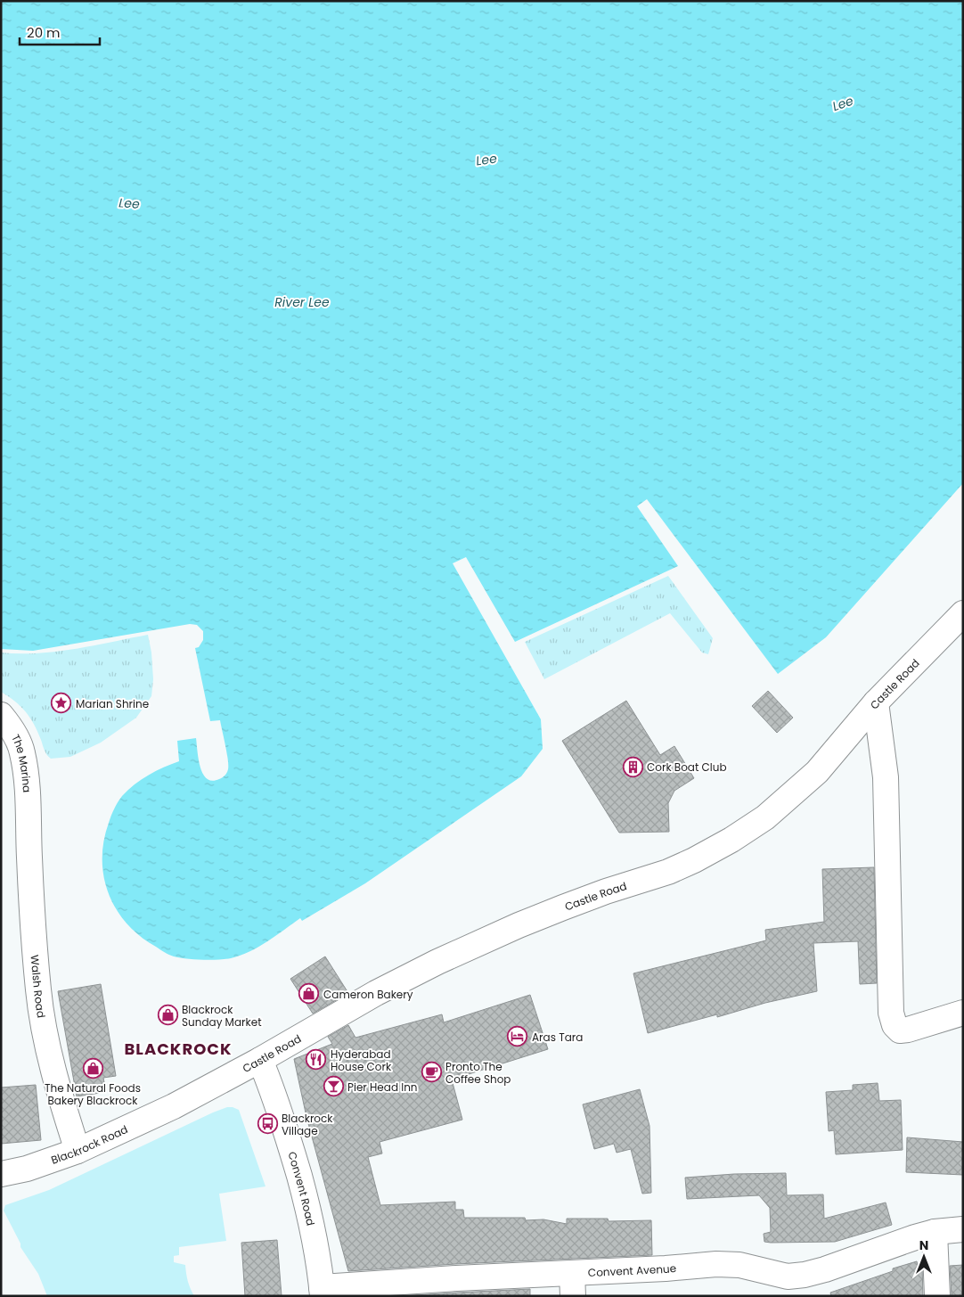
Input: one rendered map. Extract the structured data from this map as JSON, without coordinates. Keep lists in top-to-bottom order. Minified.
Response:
{"streets":{"street":["Castle Road","The Marina","Walsh Road","Blackrock Road","Convent Road","Convent Avenue"]},"crossings":[["Castle Road","Blackrock Road"],["Castle Road","Convent Road"],["The Marina","Walsh Road"],["Walsh Road","Blackrock Road"],["Convent Road","Convent Avenue"]],"districts":["BLACKROCK"],"water":["Lee","River Lee"],"places":{"place":["Marian Shrine"],"building":["Cork Boat Club"],"shop":["Cameron Bakery","Blackrock Sunday Market","The Natural Foods Bakery Blackrock"],"hotel":["Aras Tara"],"restaurant":["Hyderabad House Cork"],"cafe":["Pronto The Coffee Shop"],"bar":["Pier Head Inn"],"bus stop":["Blackrock Village"]},"scale_bar":"20 m","north":"top"}
